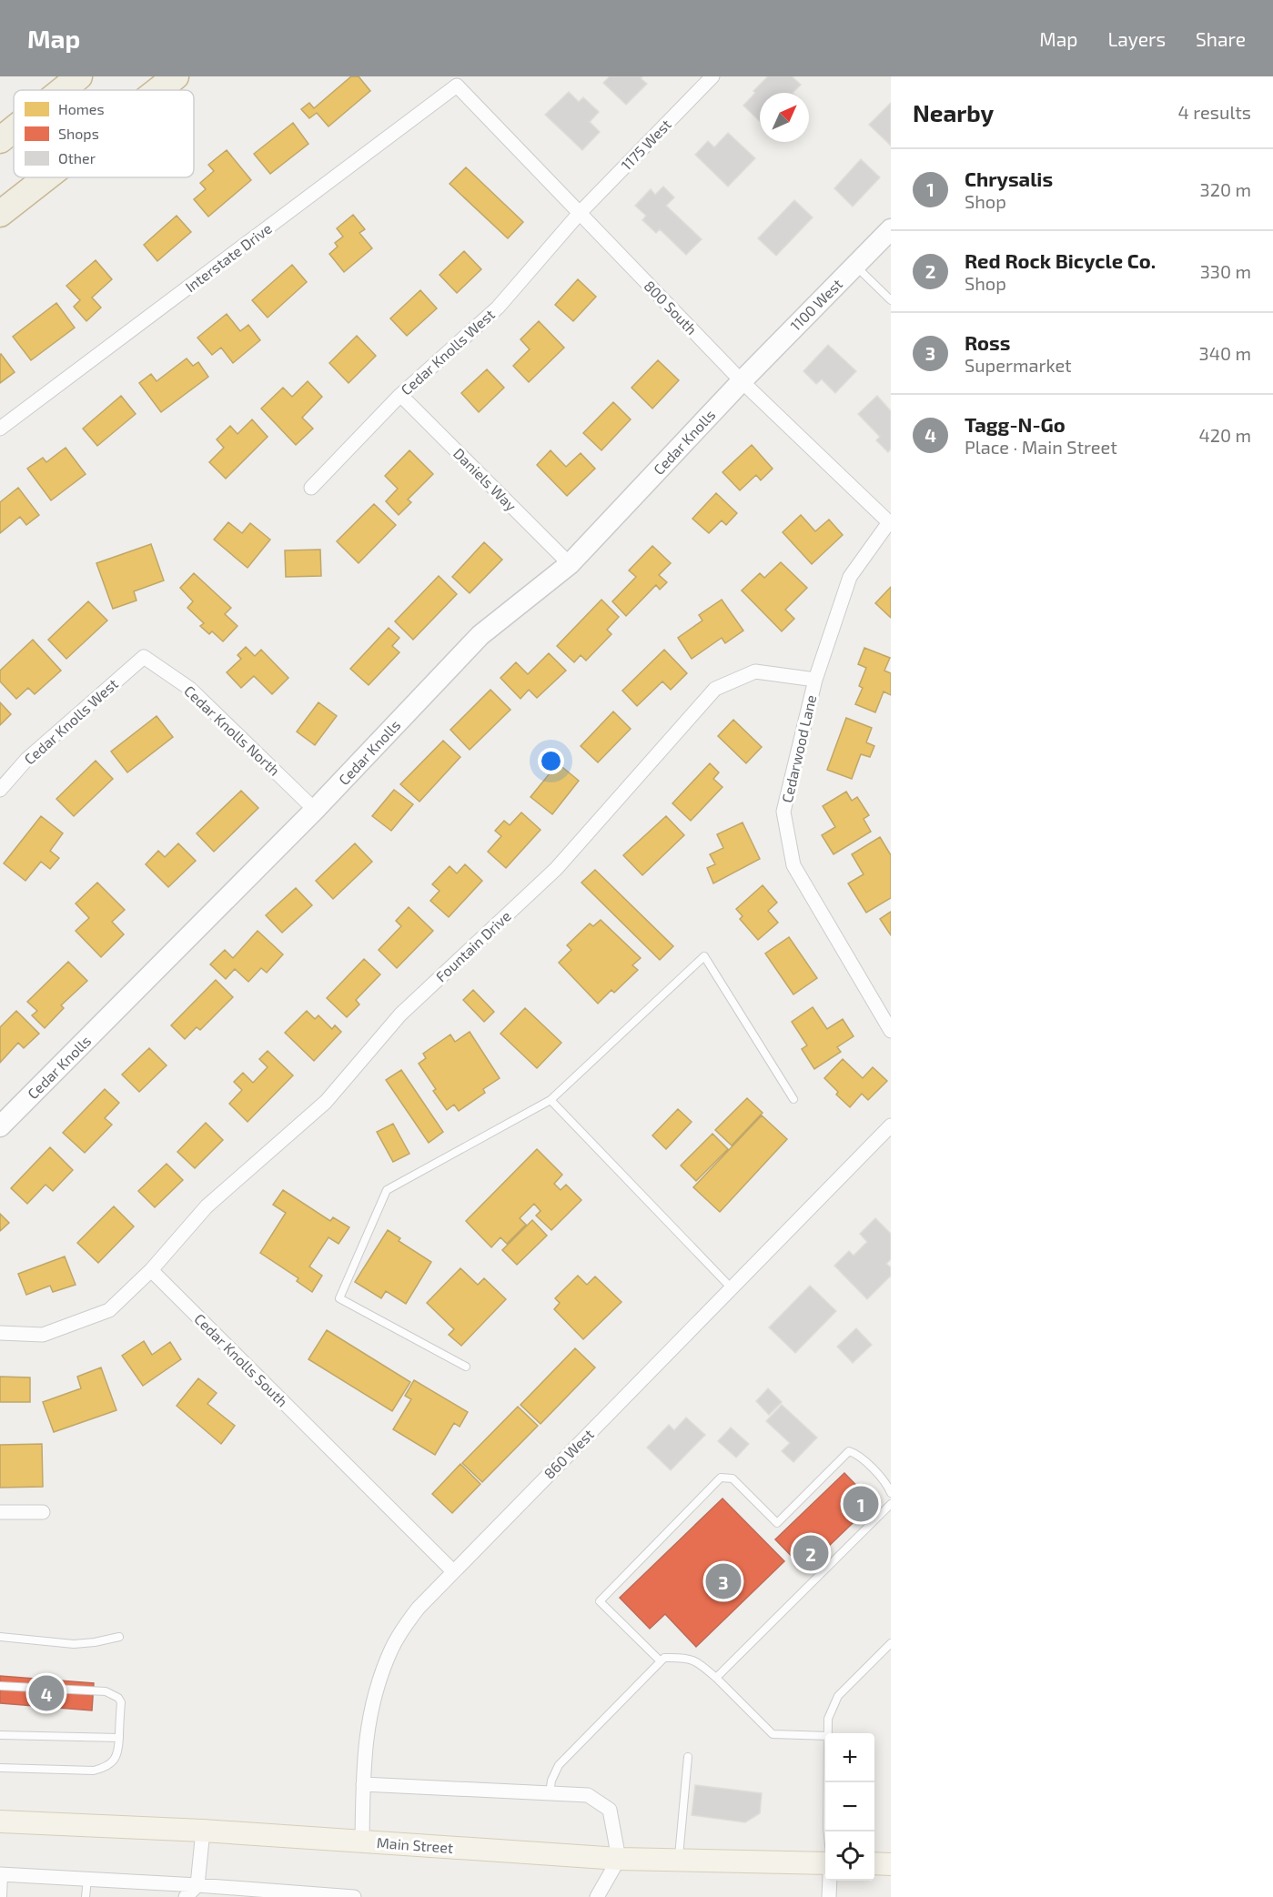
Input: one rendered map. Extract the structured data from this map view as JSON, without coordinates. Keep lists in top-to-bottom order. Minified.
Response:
{"streets":{"main road":["Main Street"],"street":["1175 West","Interstate Drive","1100 West","800 South","Cedar Knolls West","Cedar Knolls","Daniels Way","Cedar Knolls North","Cedarwood Lane","Fountain Drive","Cedar Knolls South","860 West"]},"crossings":[["1175 West","800 South"],["1175 West","Cedar Knolls West"],["Interstate Drive","800 South"],["1100 West","800 South"],["1100 West","Cedar Knolls"],["800 South","Cedar Knolls West"],["800 South","Cedar Knolls"],["800 South","Cedarwood Lane"],["Cedar Knolls West","Daniels Way"],["Cedar Knolls West","Cedar Knolls North"],["Cedar Knolls","Daniels Way"],["Cedar Knolls","Cedar Knolls North"],["Cedarwood Lane","Fountain Drive"],["Fountain Drive","Cedar Knolls South"],["Cedar Knolls South","860 West"],["860 West","Main Street"]],"legend":["Homes","Shops","Other"],"north":"top right","page":{"header":"Map","nav":["Map","Layers","Share"],"heading":["Nearby","4 results"],"list":[{"mark":"1","name":"Chrysalis","note":"Shop","value":"320 m"},{"mark":"2","name":"Red Rock Bicycle Co.","note":"Shop","value":"330 m"},{"mark":"3","name":"Ross","note":"Supermarket","value":"340 m"},{"mark":"4","name":"Tagg-N-Go","note":"Place · Main Street","value":"420 m"}],"pins":["1","2","3","4"],"map_buttons":["+","−"]}}
